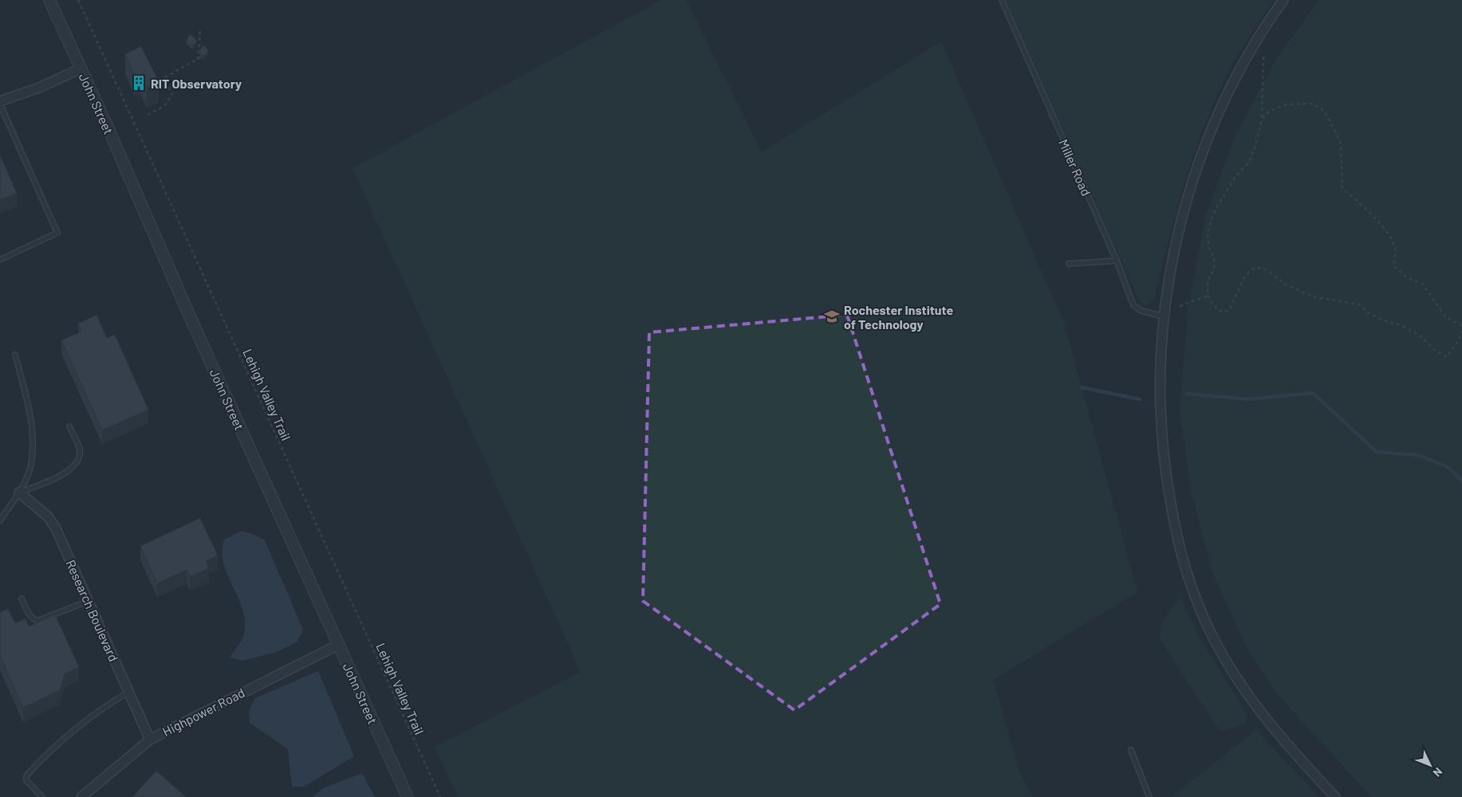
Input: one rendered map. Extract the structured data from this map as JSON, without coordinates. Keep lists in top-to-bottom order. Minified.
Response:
{"streets":{"street":["John Street","Research Boulevard","Highpower Road"],"lane":["Miller Road"],"path":["Lehigh Valley Trail"]},"crossings":[["John Street","Highpower Road"],["Research Boulevard","Highpower Road"]],"places":{"building":["RIT Observatory"],"school or university":["Rochester Institute of Technology"]},"north":"bottom right"}
